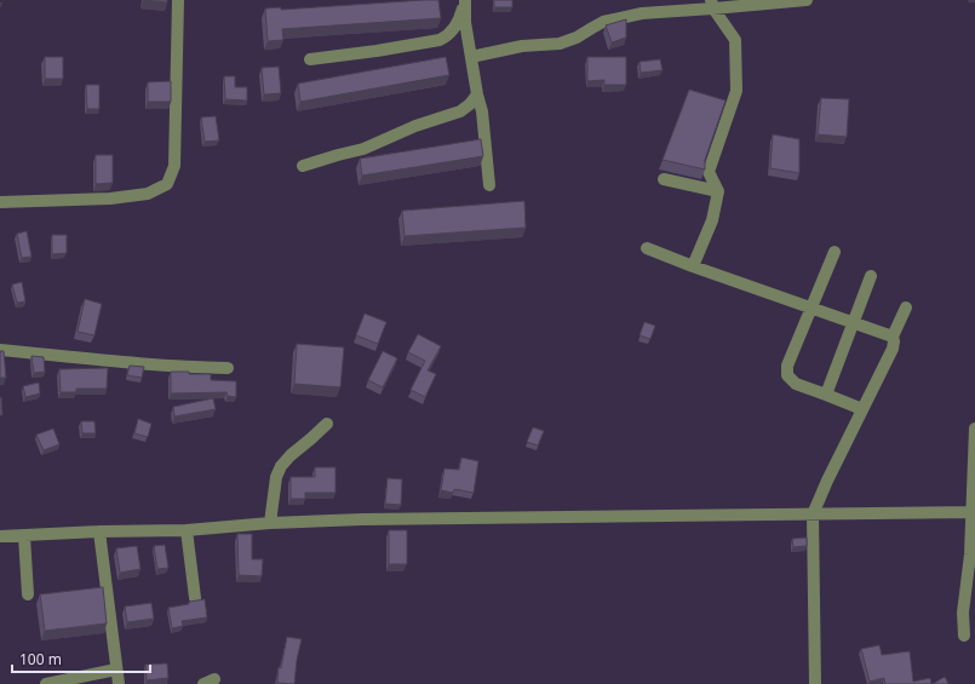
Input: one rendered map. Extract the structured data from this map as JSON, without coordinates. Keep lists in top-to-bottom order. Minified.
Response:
{"scale_bar":"100 m"}
